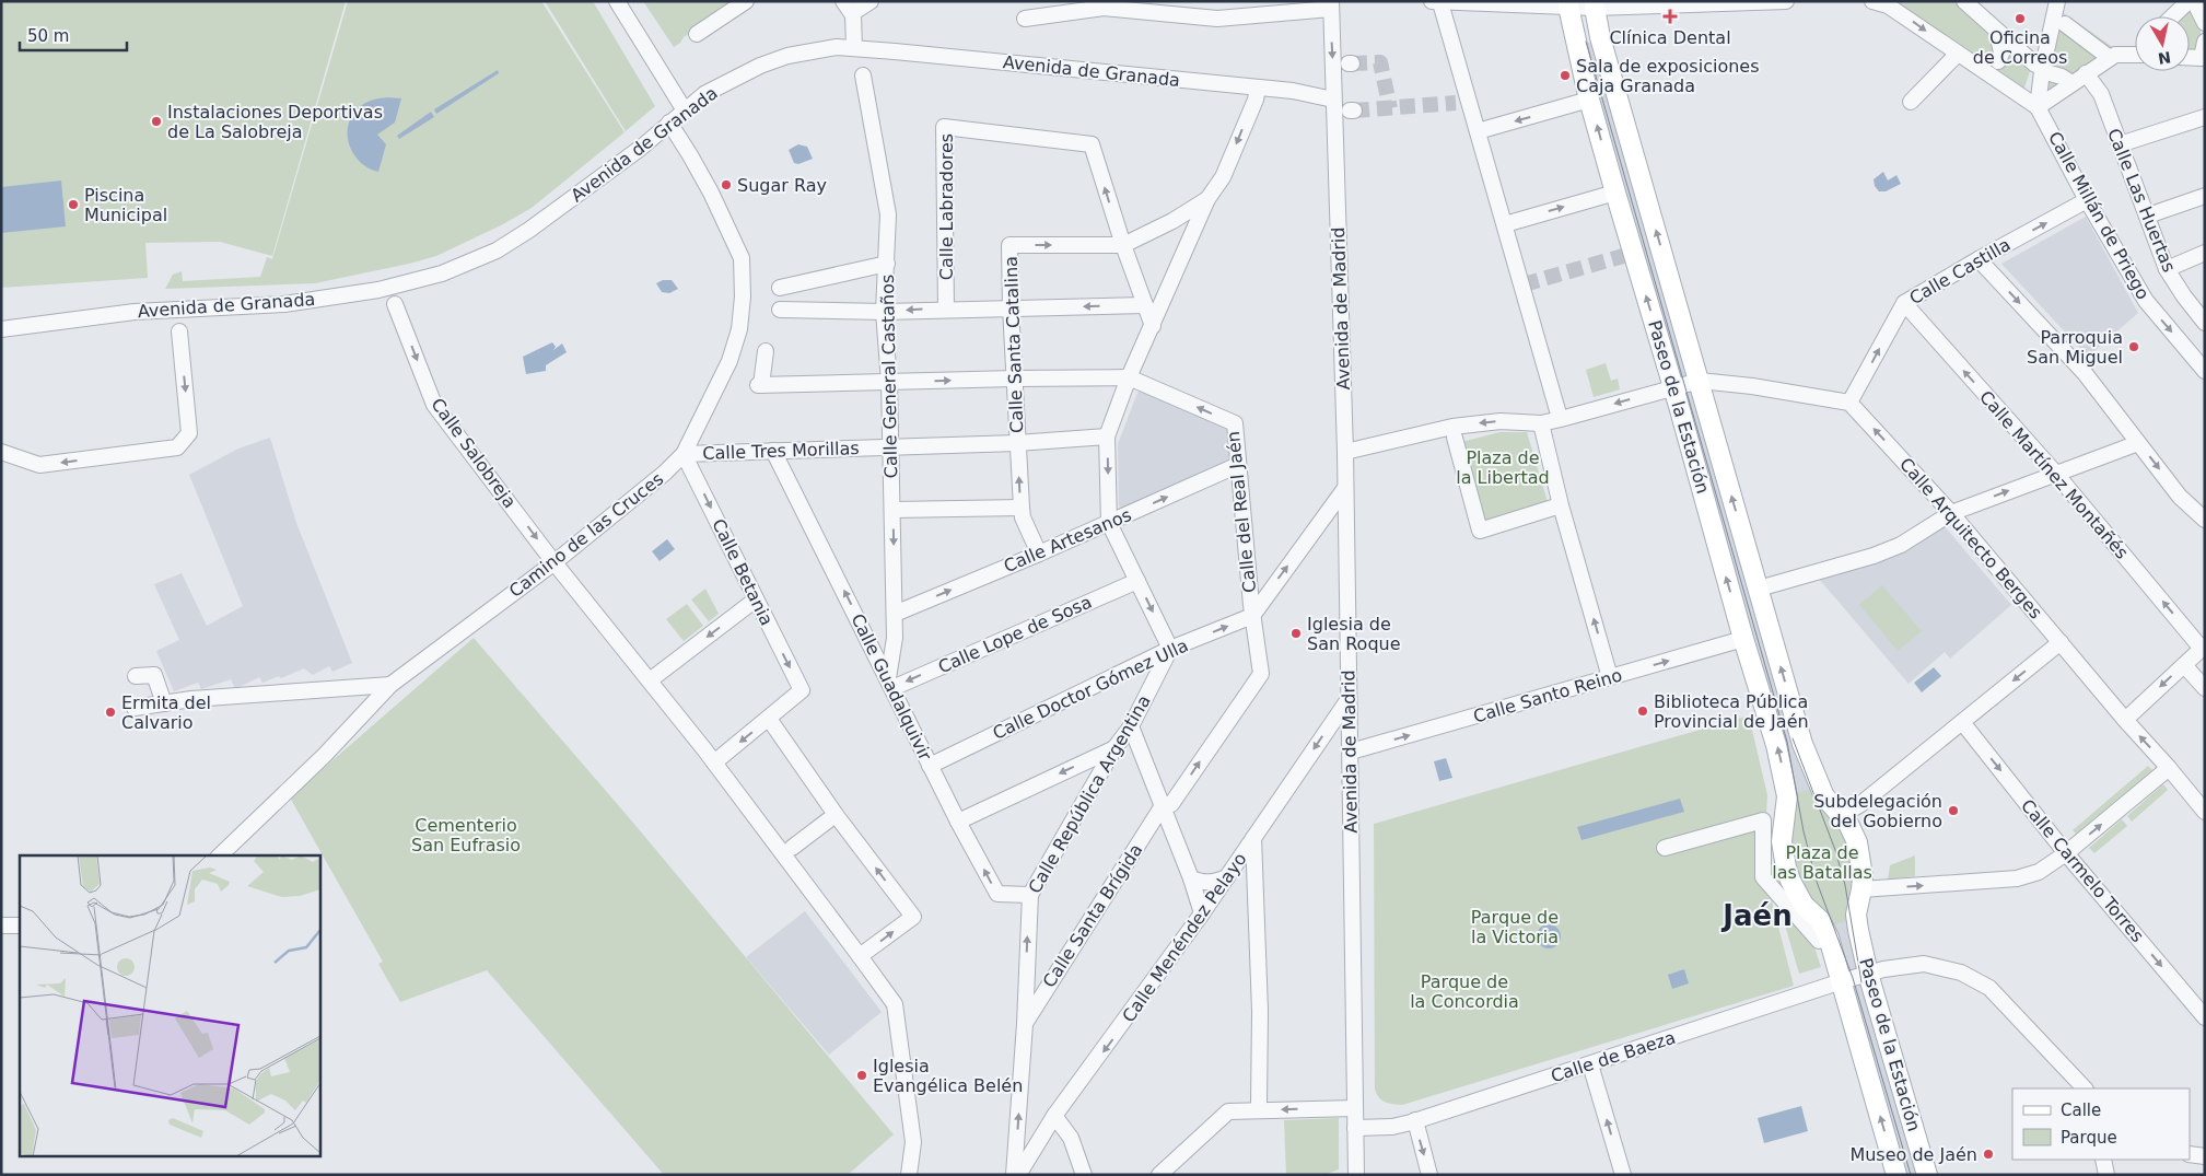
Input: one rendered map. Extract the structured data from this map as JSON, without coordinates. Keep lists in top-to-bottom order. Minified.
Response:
{"streets":{"main road":["Paseo de la Estación"],"street":["Avenida de Granada","Calle Las Huertas","Calle Labradores","Calle Millán de Priego","Calle Castilla","Avenida de Madrid","Calle Santa Catalina","Calle General Castaños","Calle Tres Morillas","Calle Salobreja","Calle Martínez Montañés","Calle del Real Jaén","Camino de las Cruces","Calle Arquitecto Berges","Calle Artesanos","Calle Betania","Calle Lope de Sosa","Calle Guadalquivir","Calle Doctor Gómez Ulla","Calle Santo Reino","Calle República Argentina","Calle Carmelo Torres","Calle Santa Brígida","Calle Menéndez Pelayo","Calle de Baeza"]},"crossings":[["Avenida de Granada","Avenida de Madrid"],["Avenida de Granada","Camino de las Cruces"],["Calle Labradores","Calle Santa Catalina"],["Calle Millán de Priego","Calle Castilla"],["Calle Castilla","Calle Martínez Montañés"],["Calle Castilla","Calle Arquitecto Berges"],["Avenida de Madrid","Calle Santo Reino"],["Avenida de Madrid","Calle Menéndez Pelayo"],["Avenida de Madrid","Calle de Baeza"],["Calle Santa Catalina","Calle Tres Morillas"],["Calle Santa Catalina","Calle Artesanos"],["Calle General Castaños","Calle Tres Morillas"],["Calle General Castaños","Calle Artesanos"],["Calle General Castaños","Calle Lope de Sosa"],["Calle General Castaños","Calle Guadalquivir"],["Paseo de la Estación","Calle Santo Reino"],["Paseo de la Estación","Calle de Baeza"],["Calle Tres Morillas","Camino de las Cruces"],["Calle Tres Morillas","Calle Betania"],["Calle Tres Morillas","Calle Guadalquivir"],["Calle Salobreja","Camino de las Cruces"],["Calle del Real Jaén","Calle Artesanos"],["Calle del Real Jaén","Calle Doctor Gómez Ulla"],["Calle del Real Jaén","Calle Santa Brígida"],["Camino de las Cruces","Calle Betania"],["Calle Lope de Sosa","Calle Guadalquivir"],["Calle Guadalquivir","Calle Doctor Gómez Ulla"],["Calle Guadalquivir","Calle República Argentina"],["Calle Doctor Gómez Ulla","Calle República Argentina"],["Calle República Argentina","Calle Santa Brígida"],["Calle República Argentina","Calle Menéndez Pelayo"]],"one_way":["Calle Castilla","Paseo de la Estación","Calle Arquitecto Berges","Calle Betania","Calle Lope de Sosa","Calle Guadalquivir","Calle Santo Reino","Calle República Argentina","Calle Carmelo Torres","Calle Menéndez Pelayo"],"districts":["Jaén"],"parks":["Plaza de la Libertad","Cementerio San Eufrasio","Plaza de las Batallas","Parque de la Victoria","Parque de la Concordia"],"places":{"health":["Clínica Dental"],"other":["Oficina de Correos","Sala de exposiciones Caja Granada","Instalaciones Deportivas de La Salobreja","Sugar Ray","Piscina Municipal","Parroquia San Miguel","Iglesia de San Roque","Biblioteca Pública Provincial de Jaén","Ermita del Calvario","Subdelegación del Gobierno","Iglesia Evangélica Belén","Museo de Jaén"]},"legend":["Calle","Parque"],"scale_bar":"50 m","north":"bottom"}
